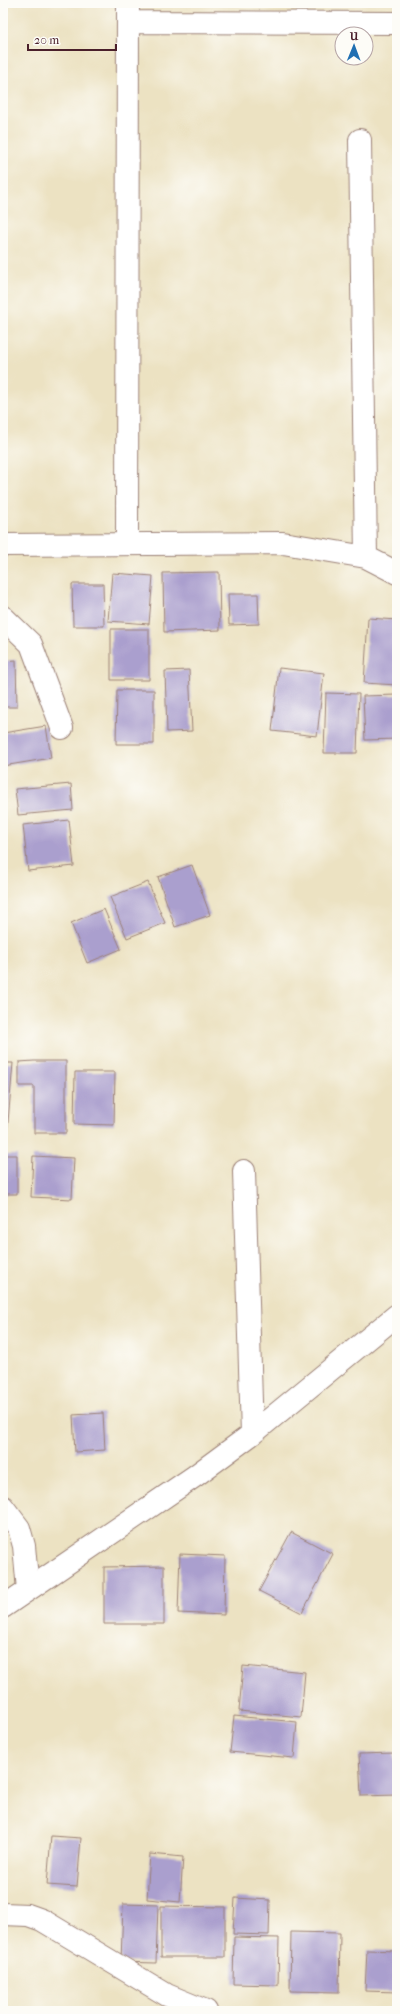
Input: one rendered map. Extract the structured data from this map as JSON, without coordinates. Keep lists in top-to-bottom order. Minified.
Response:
{"scale_bar":"20 m","north":"top"}
